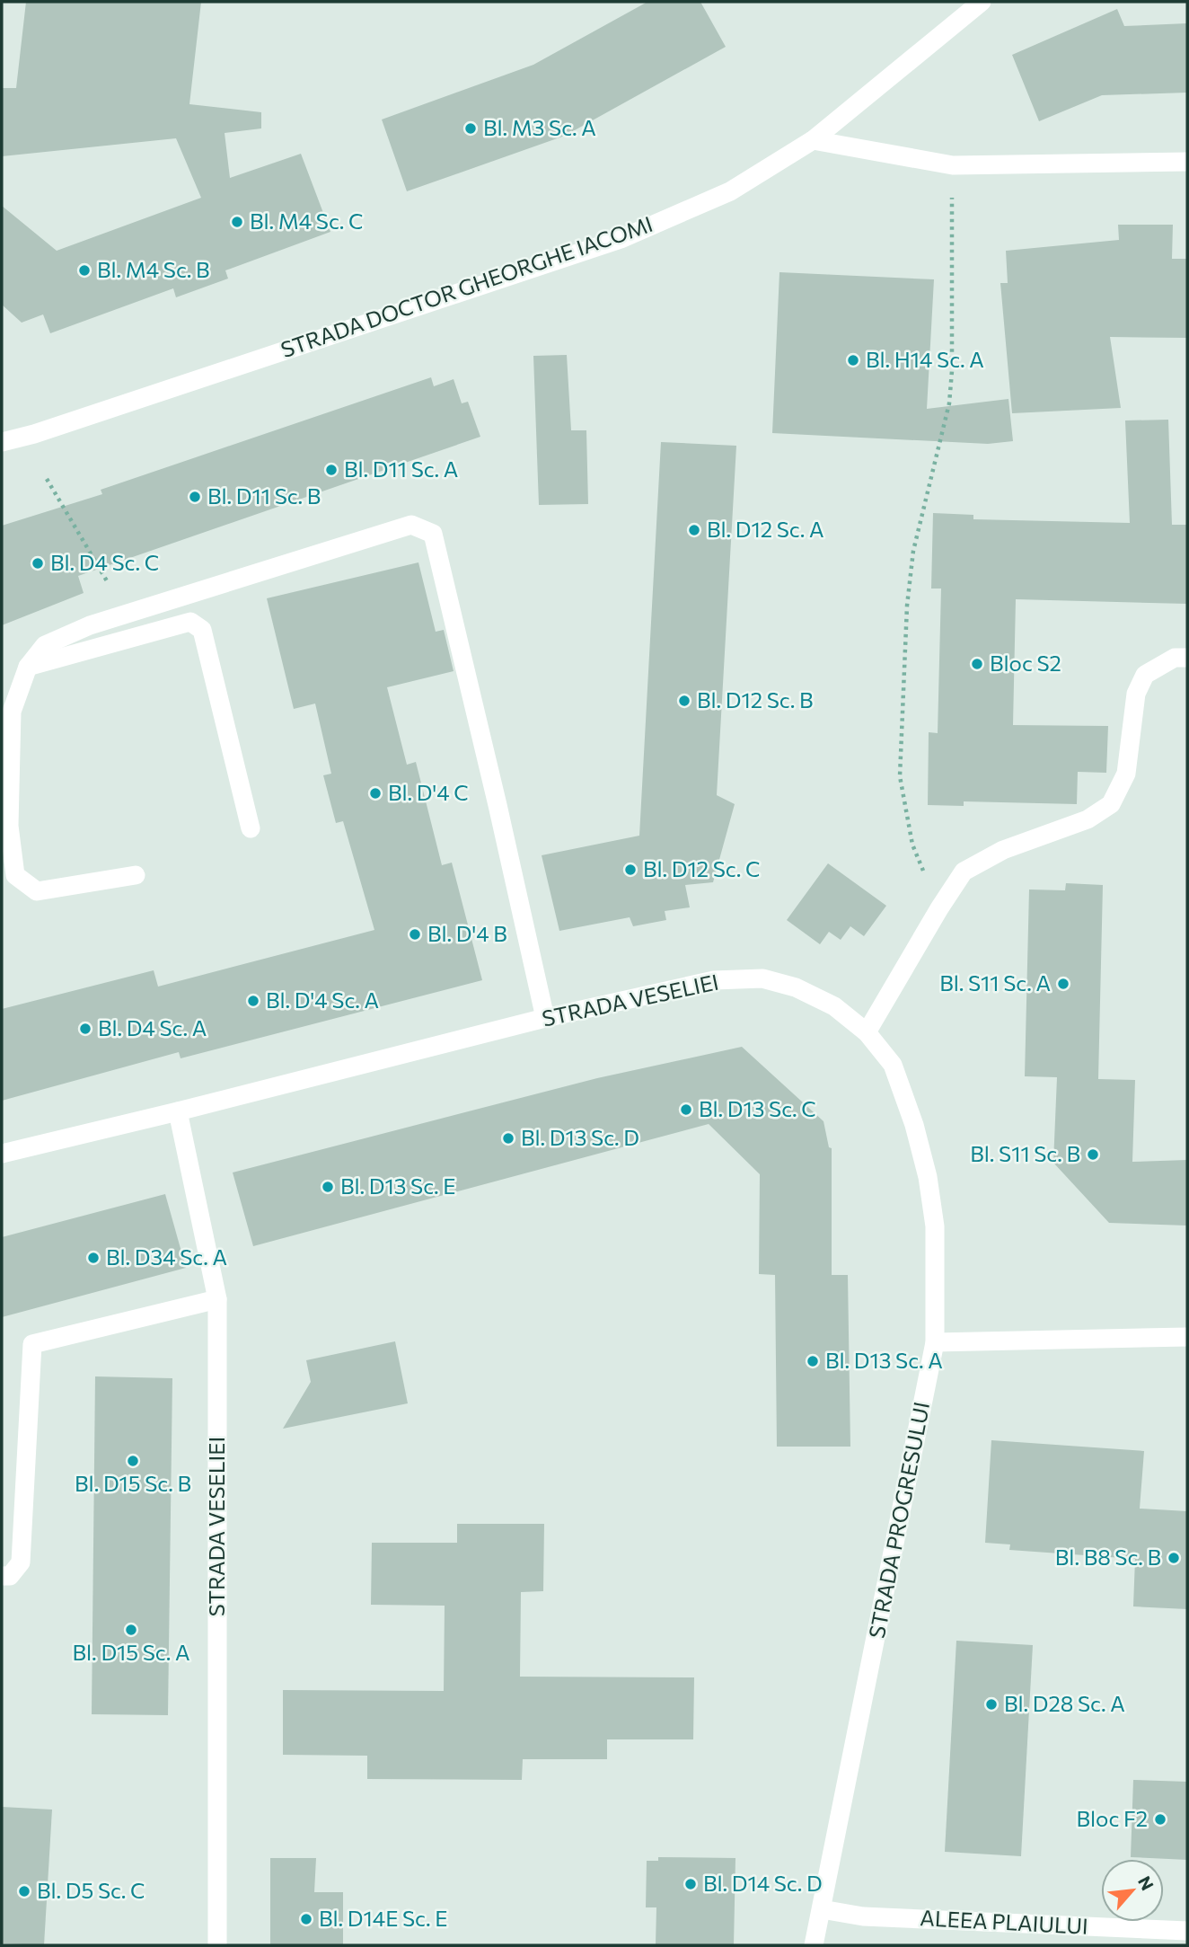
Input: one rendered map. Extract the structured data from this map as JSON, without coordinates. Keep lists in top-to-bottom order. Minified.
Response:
{"streets":{"street":["STRADA DOCTOR GHEORGHE IACOMI","STRADA VESELIEI","STRADA PROGRESULUI","ALEEA PLAIULUI"]},"crossings":[["STRADA VESELIEI","STRADA PROGRESULUI"],["STRADA PROGRESULUI","ALEEA PLAIULUI"]],"places":["Bl. M3 Sc. A","Bl. M4 Sc. C","Bl. M4 Sc. B","Bl. H14 Sc. A","Bl. D11 Sc. A","Bl. D11 Sc. B","Bl. D12 Sc. A","Bl. D4 Sc. C","Bloc S2","Bl. D12 Sc. B","Bl. D'4 C","Bl. D12 Sc. C","Bl. D'4 B","Bl. S11 Sc. A","Bl. D'4 Sc. A","Bl. D4 Sc. A","Bl. D13 Sc. C","Bl. D13 Sc. D","Bl. S11 Sc. B","Bl. D13 Sc. E","Bl. D34 Sc. A","Bl. D13 Sc. A","Bl. D15 Sc. B","Bl. B8 Sc. B","Bl. D15 Sc. A","Bl. D28 Sc. A","Bloc F2","Bl. D14 Sc. D","Bl. D5 Sc. C","Bl. D14E Sc. E"],"north":"top right"}
